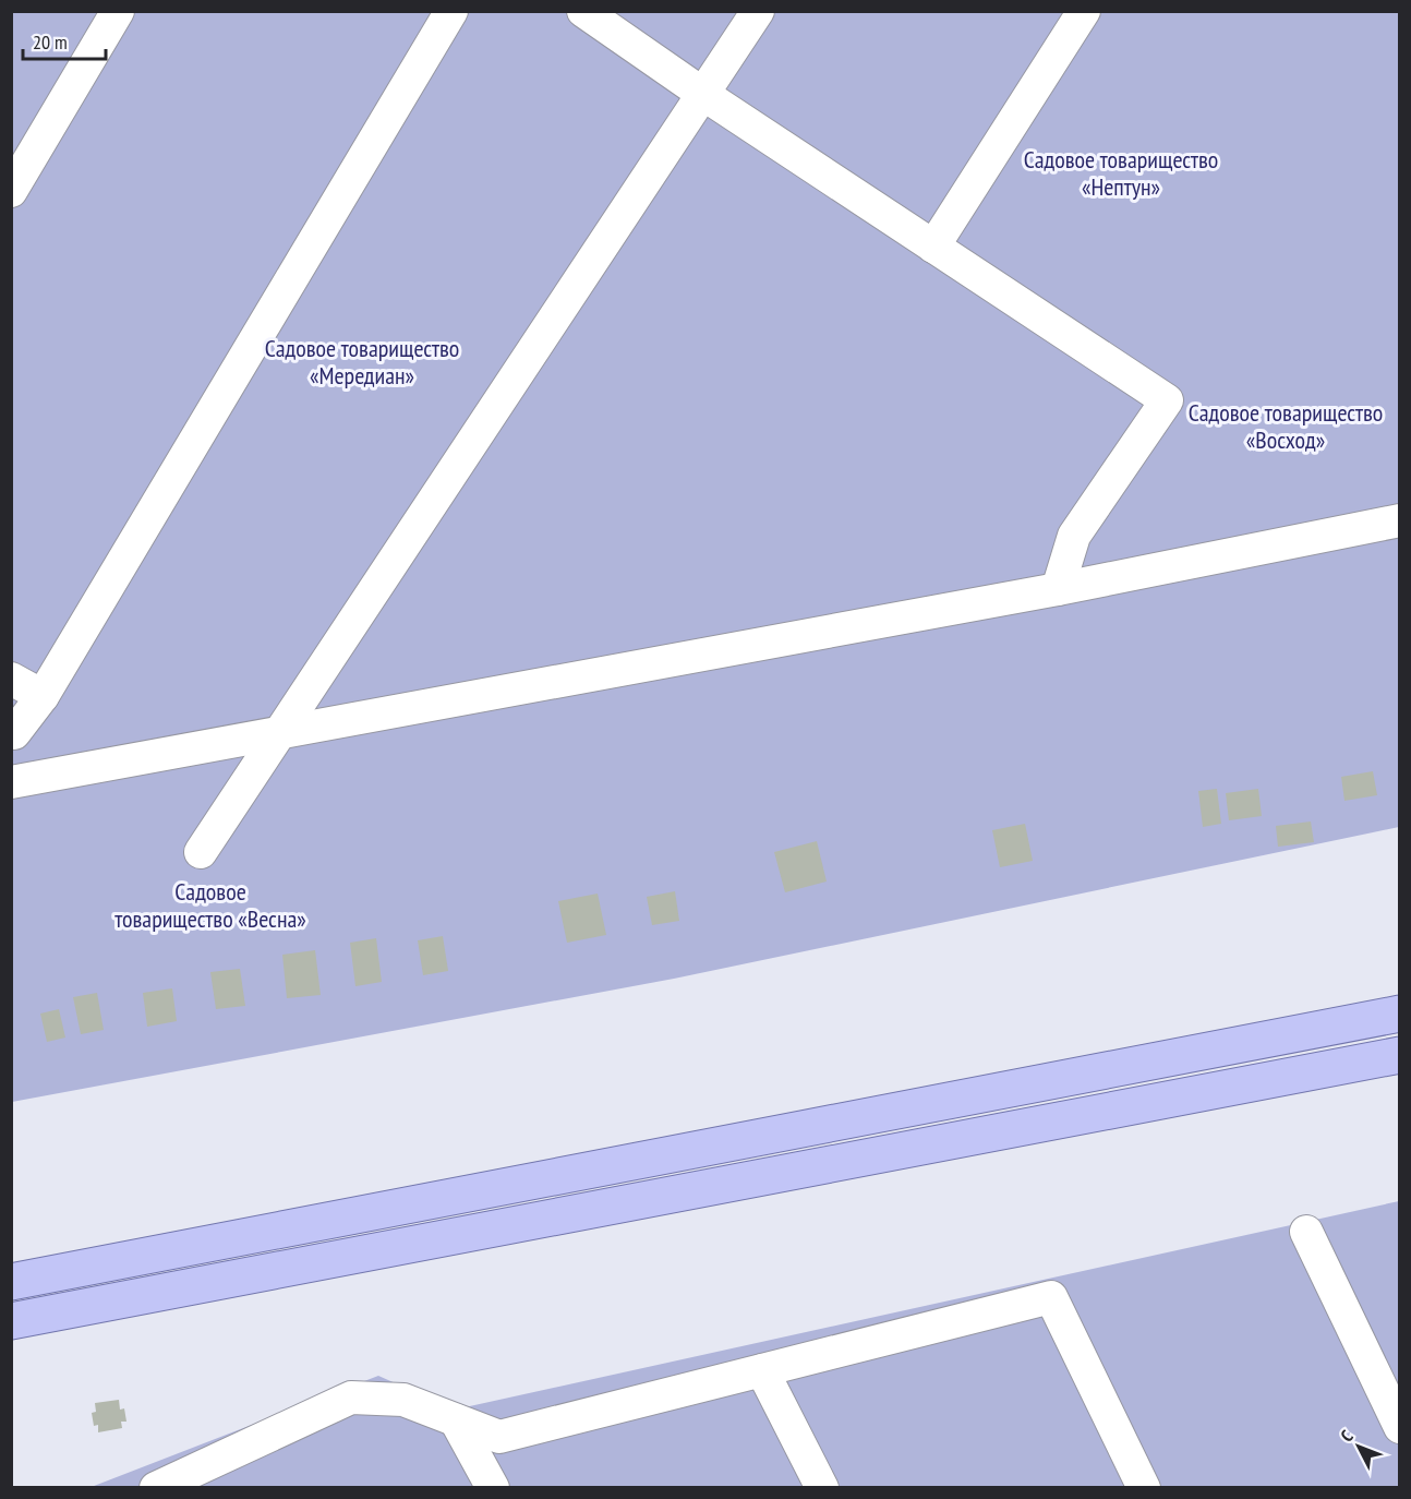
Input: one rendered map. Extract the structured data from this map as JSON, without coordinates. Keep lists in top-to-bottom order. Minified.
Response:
{"parks":["Садовое товарищество «Нептун»","Садовое товарищество «Мередиан»","Садовое товарищество «Восход»","Садовое товарищество «Весна»"],"scale_bar":"20 m","north":"top left"}
